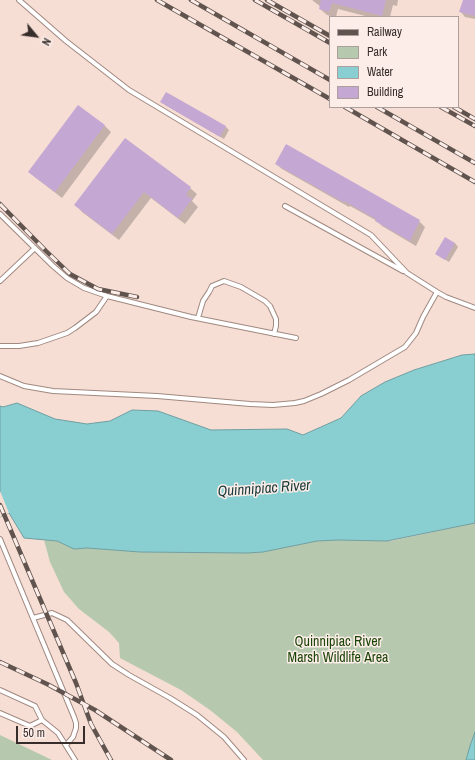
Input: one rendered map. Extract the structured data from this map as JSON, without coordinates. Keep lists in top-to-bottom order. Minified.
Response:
{"water":["Quinnipiac River"],"parks":["Quinnipiac River Marsh Wildlife Area"],"legend":["Railway","Park","Water","Building"],"scale_bar":"50 m","north":"bottom right"}
